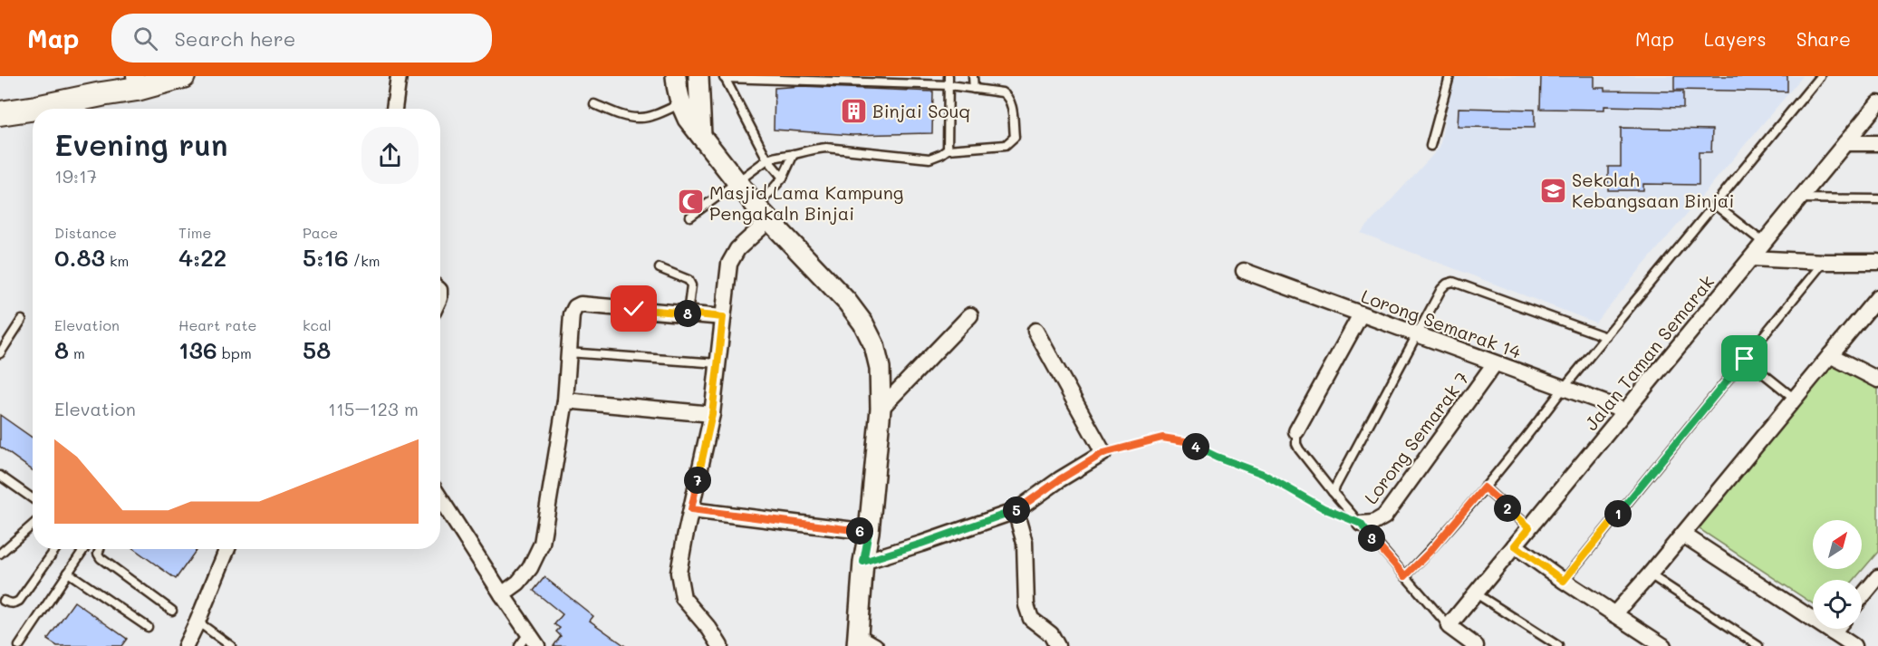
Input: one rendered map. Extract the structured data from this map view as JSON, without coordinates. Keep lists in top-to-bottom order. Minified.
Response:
{"streets":{"street":["Lorong Semarak 14","Jalan Taman Semarak","Lorong Semarak 7"]},"crossings":[["Lorong Semarak 14","Jalan Taman Semarak"],["Lorong Semarak 14","Lorong Semarak 7"]],"places":{"building":["Binjai Souq"],"school or university":["Sekolah Kebangsaan Binjai"],"mosque":["Masjid Lama Kampung Pengakaln Binjai"]},"north":"top right","page":{"header":"Map","search":"Search here","nav":["Map","Layers","Share"],"heading":["Evening run","19:17"],"stats":[["Distance","0.83 km"],["Time","4:22"],["Pace","5:16 /km"],["Elevation","8 m"],["Heart rate","136 bpm"],["kcal","58"]],"pins":["8","4","7","2","5","1","6","3"],"chart":["Elevation","115–123 m"]}}
